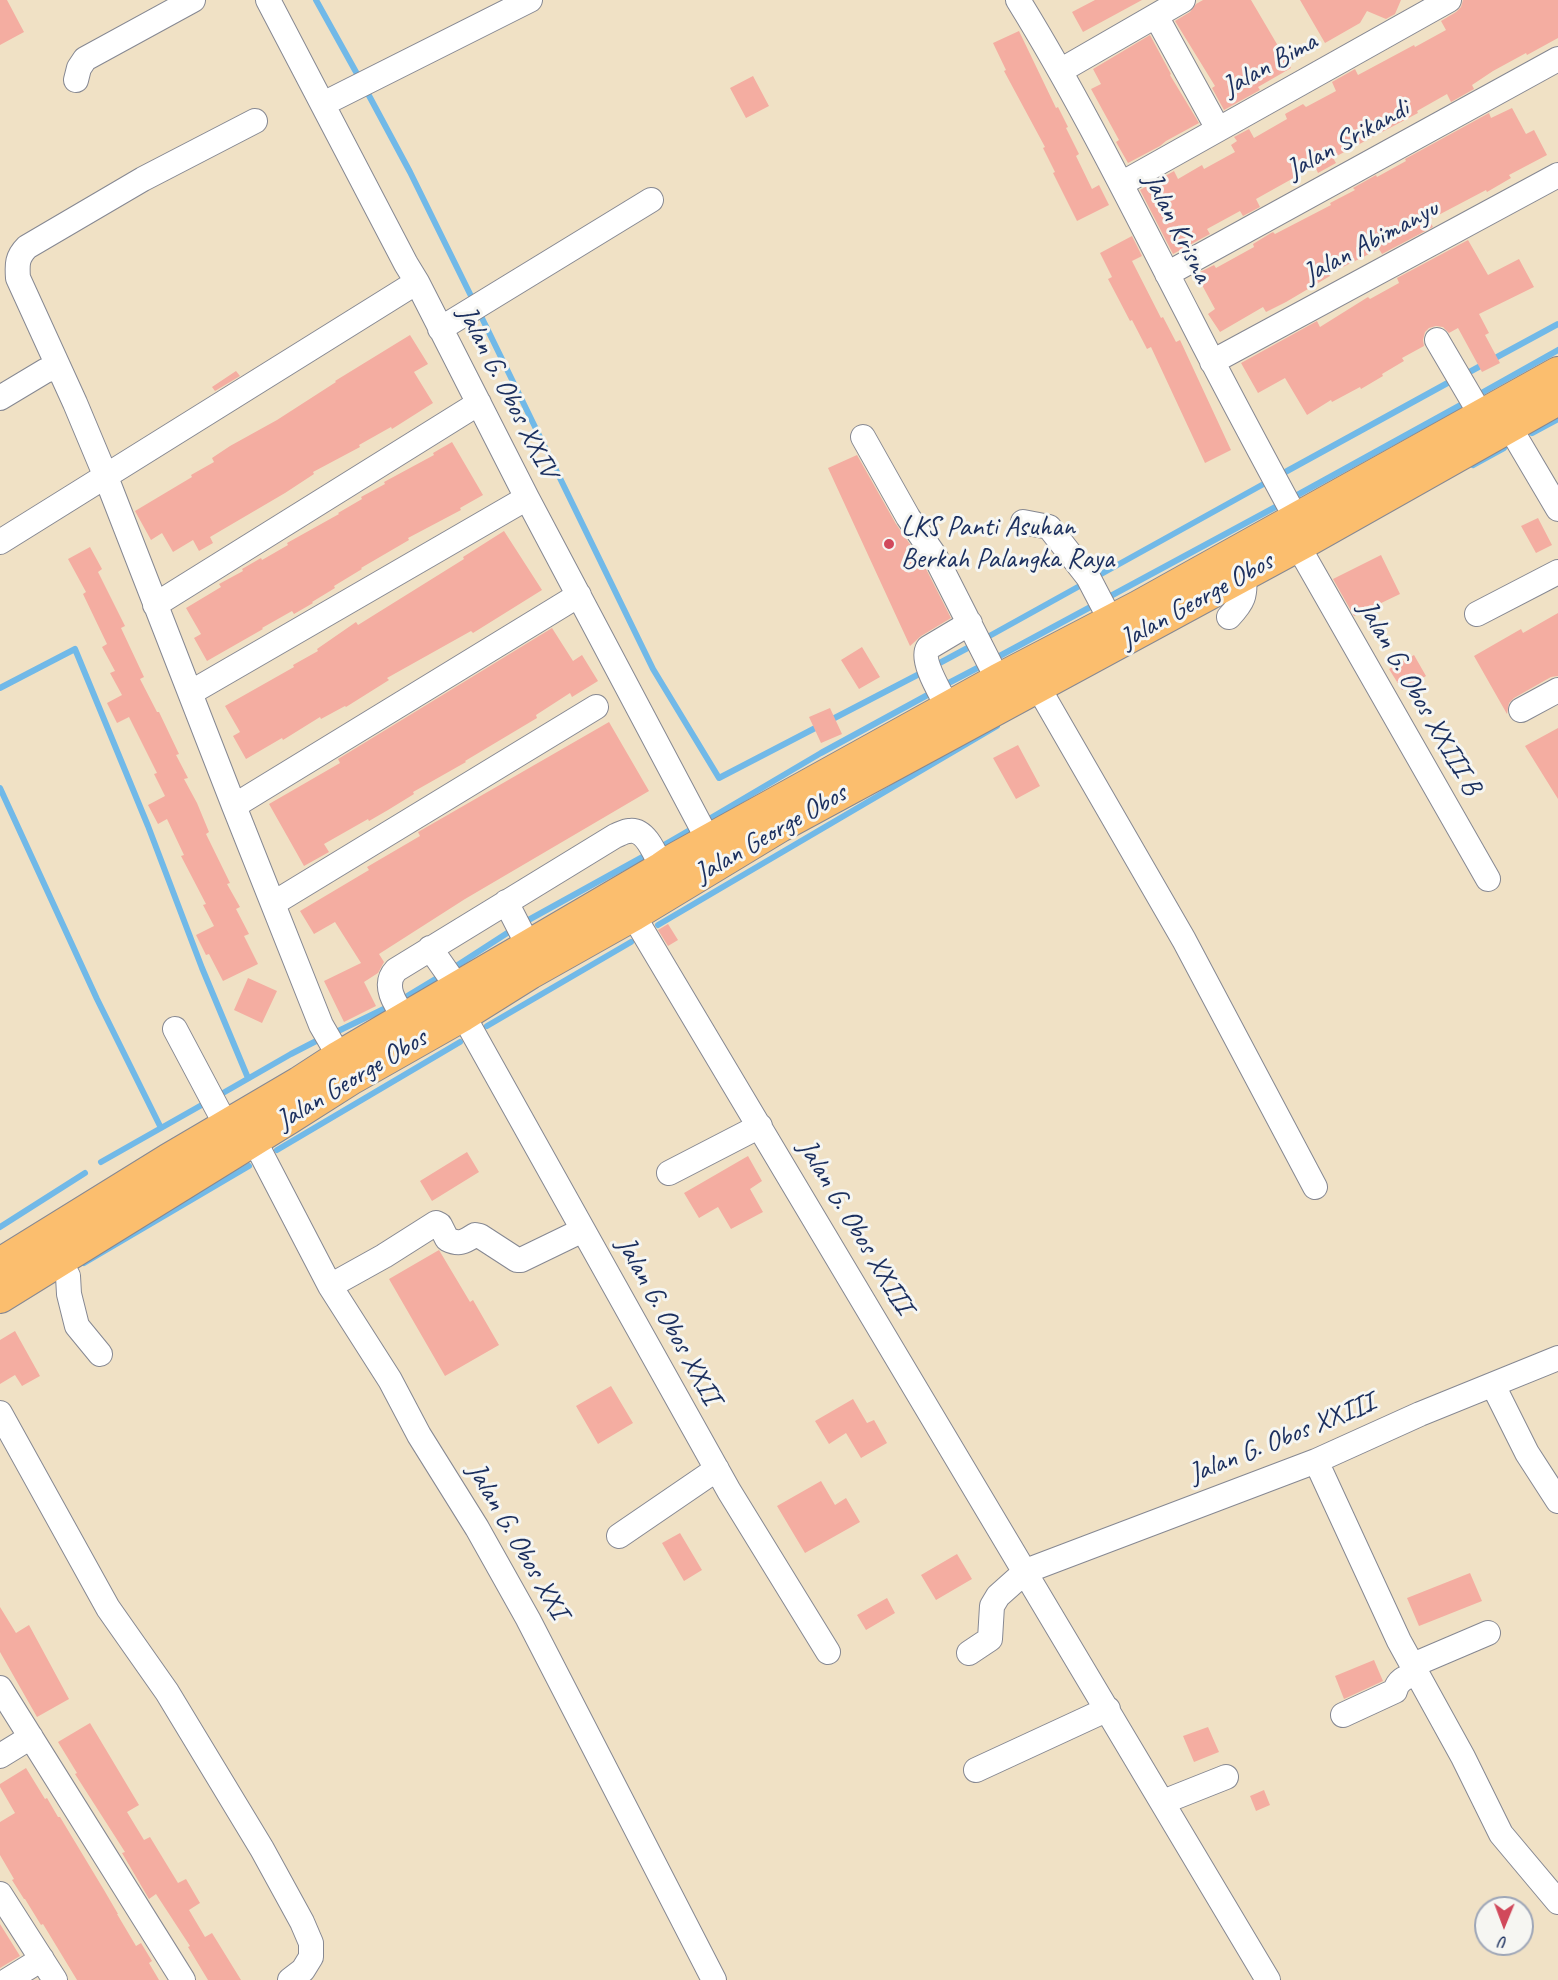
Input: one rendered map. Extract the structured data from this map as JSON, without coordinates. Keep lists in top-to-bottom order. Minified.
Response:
{"streets":{"main road":["Jalan George Obos"],"street":["Jalan Bima","Jalan Srikandi","Jalan Krisna","Jalan Abimanyu","Jalan G. Obos XXIV","Jalan G. Obos XXIII B","Jalan G. Obos XXIII","Jalan G. Obos XXII","Jalan G. Obos XXI"]},"crossings":[["Jalan Bima","Jalan Krisna"],["Jalan Srikandi","Jalan Krisna"],["Jalan Krisna","Jalan Abimanyu"],["Jalan Krisna","Jalan G. Obos XXIII B"],["Jalan G. Obos XXIV","Jalan George Obos"],["Jalan George Obos","Jalan G. Obos XXIII B"],["Jalan George Obos","Jalan G. Obos XXIII"],["Jalan George Obos","Jalan G. Obos XXII"],["Jalan George Obos","Jalan G. Obos XXI"]],"places":["LKS Panti Asuhan Berkah Palangka Raya"],"north":"bottom"}
